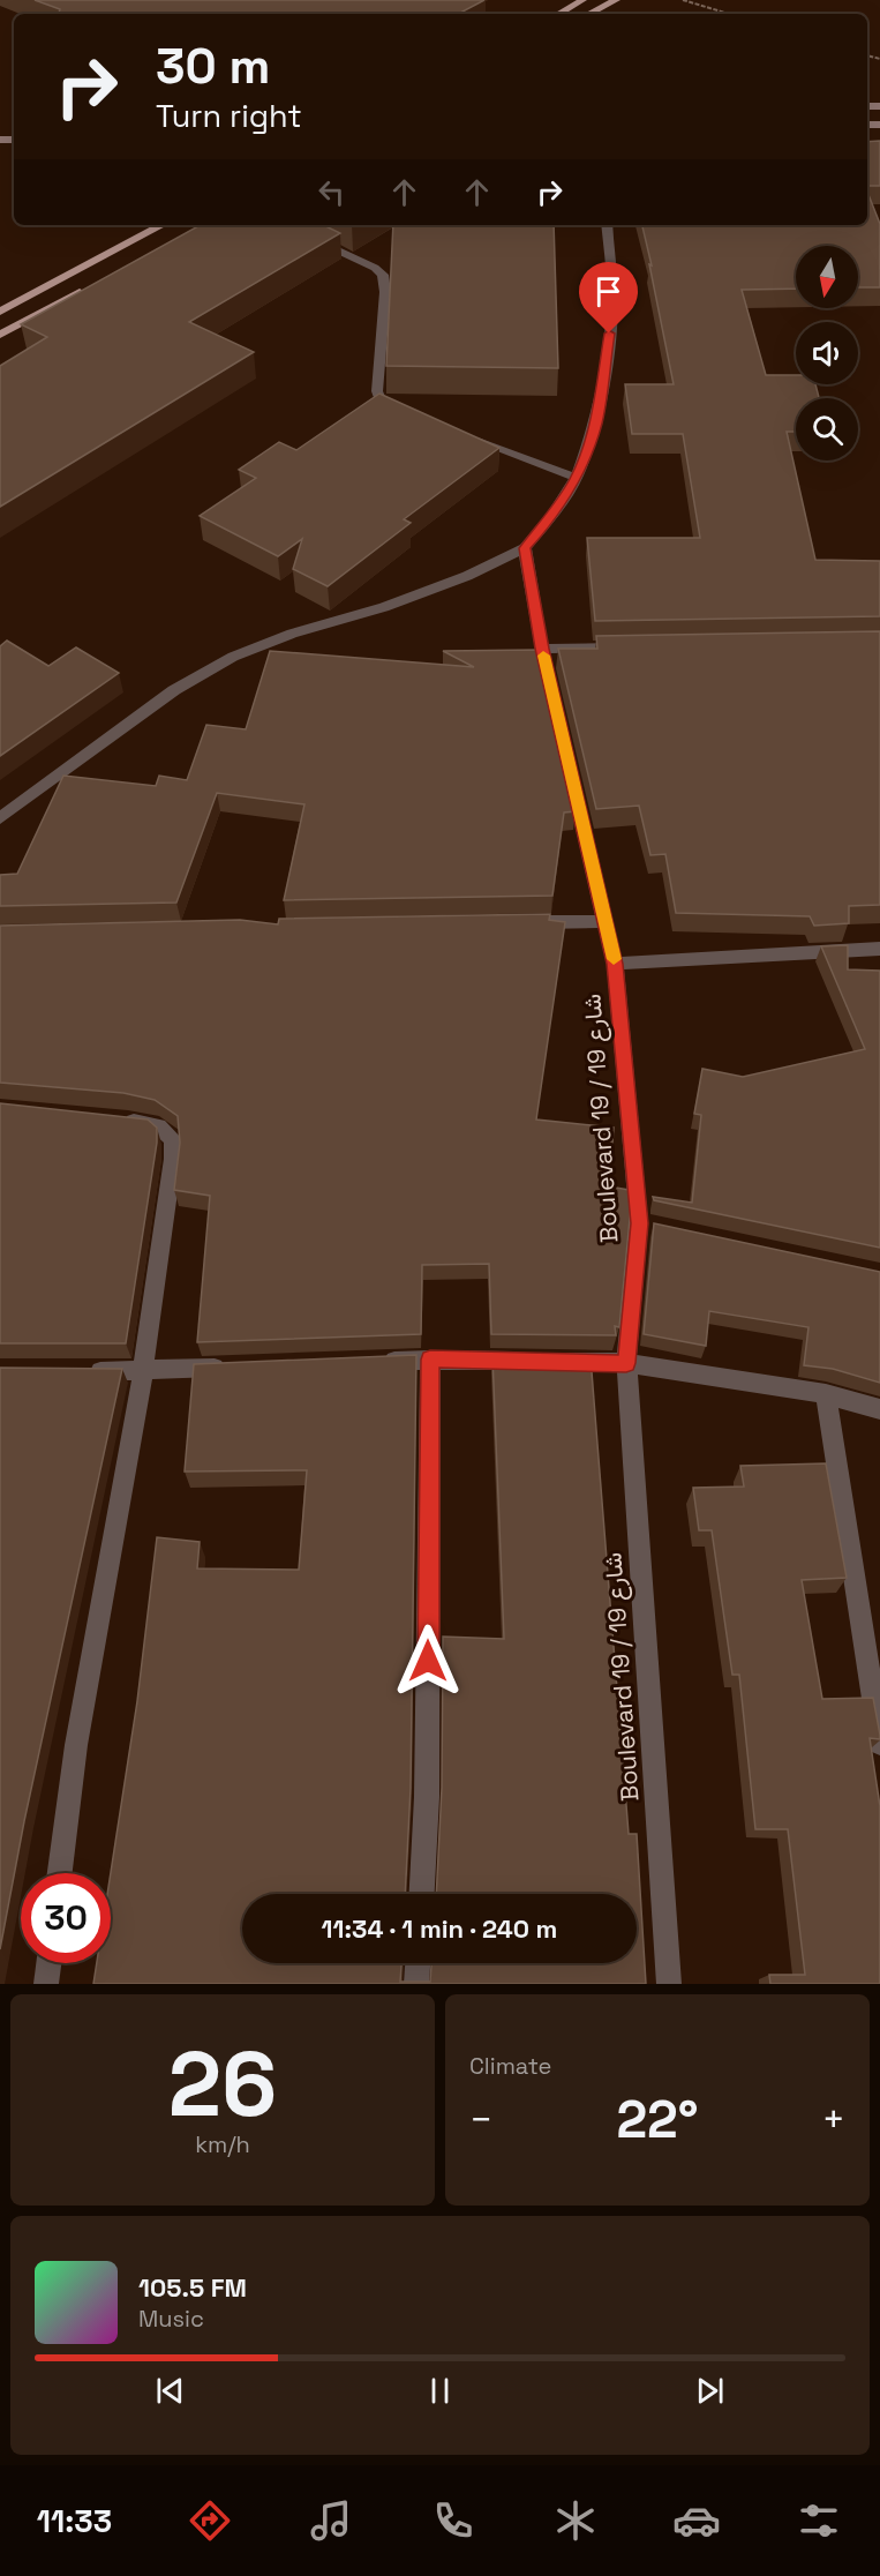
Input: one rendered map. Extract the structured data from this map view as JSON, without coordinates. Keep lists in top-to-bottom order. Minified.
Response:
{"streets":{"street":["Boulevard 19 / شارع 19"]},"north":"bottom","page":{"turn":["30 m","Turn right"],"limit":"30","trip":"11:34 · 1 min · 240 m","tile":[["26","km/h"],"Climate"],"heat":["−","22°","+"],"song":["105.5 FM","Music"],"tabs":"11:33"}}
